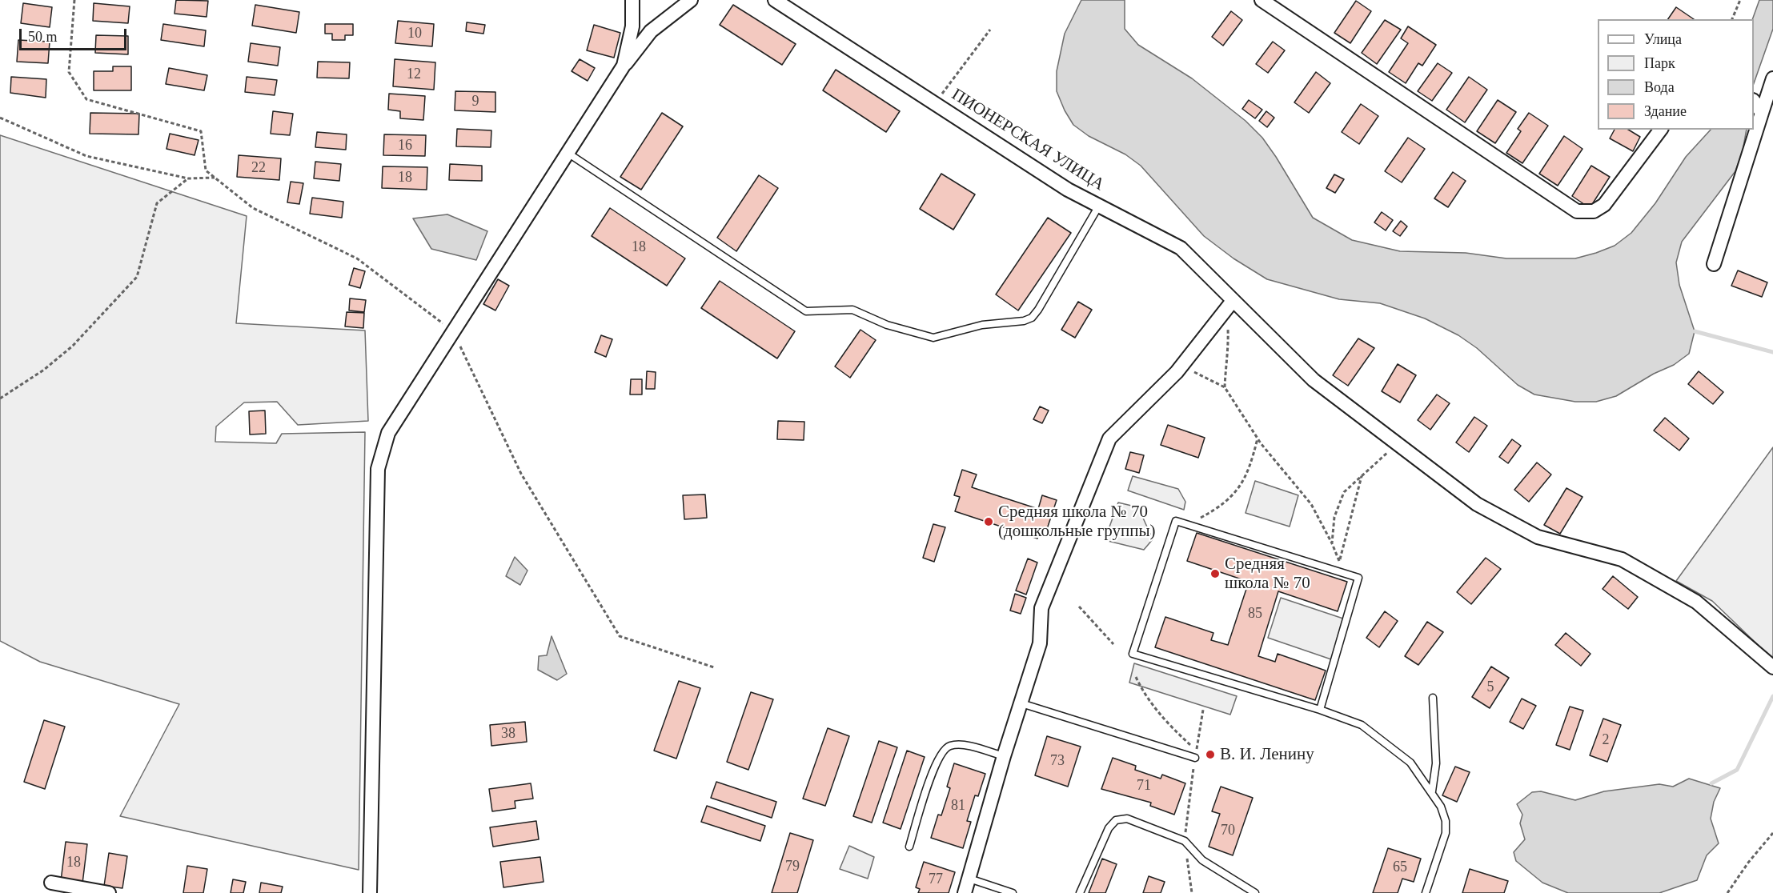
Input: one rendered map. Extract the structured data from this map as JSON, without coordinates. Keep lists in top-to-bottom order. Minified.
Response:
{"streets":{"street":["ПИОНЕРСКАЯ УЛИЦА"]},"places":["Средняя школа № 70 (дошкольные группы)","Средняя школа № 70","В. И. Ленину"],"house_numbers":["10","12","9","16","22","18","18","85","5","38","2","73","71","81","70","18","79","65","77"],"legend":["Улица","Парк","Вода","Здание"],"scale_bar":"50 m"}
